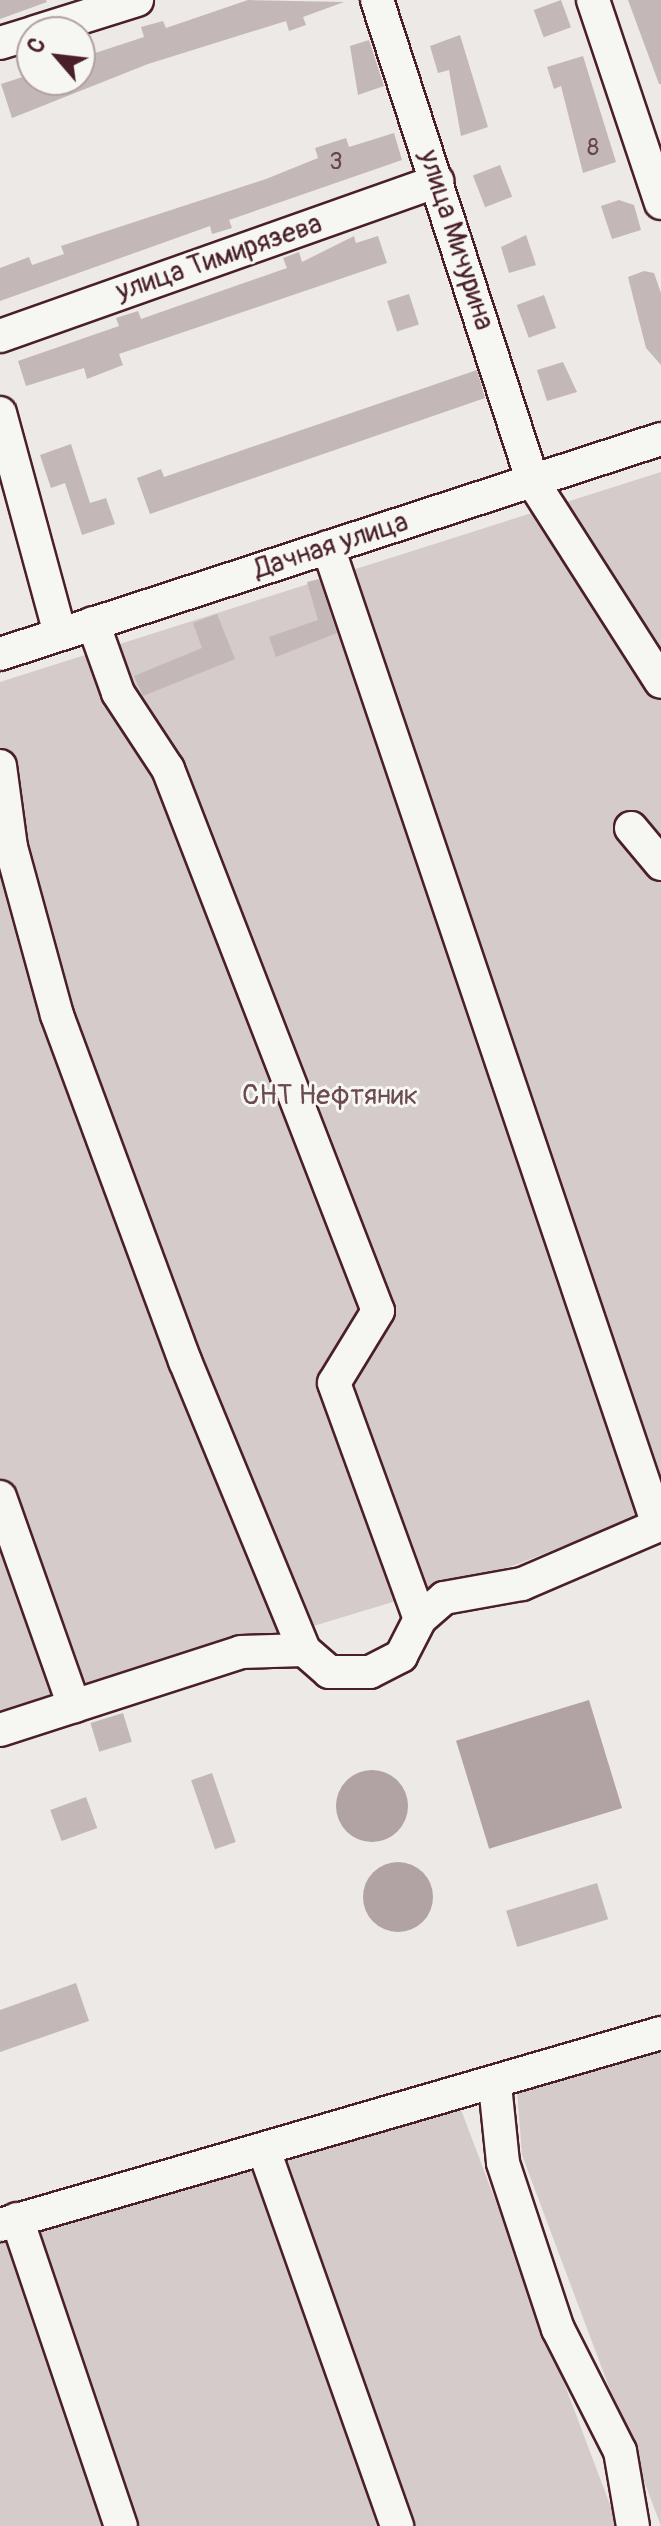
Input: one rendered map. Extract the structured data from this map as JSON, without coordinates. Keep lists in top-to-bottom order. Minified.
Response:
{"streets":{"street":["улица Мичурина","улица Тимирязева","Дачная улица"]},"crossings":[["улица Мичурина","улица Тимирязева"],["улица Мичурина","Дачная улица"]],"parks":["СНТ Нефтяник"],"house_numbers":["8","3"],"north":"top left"}
